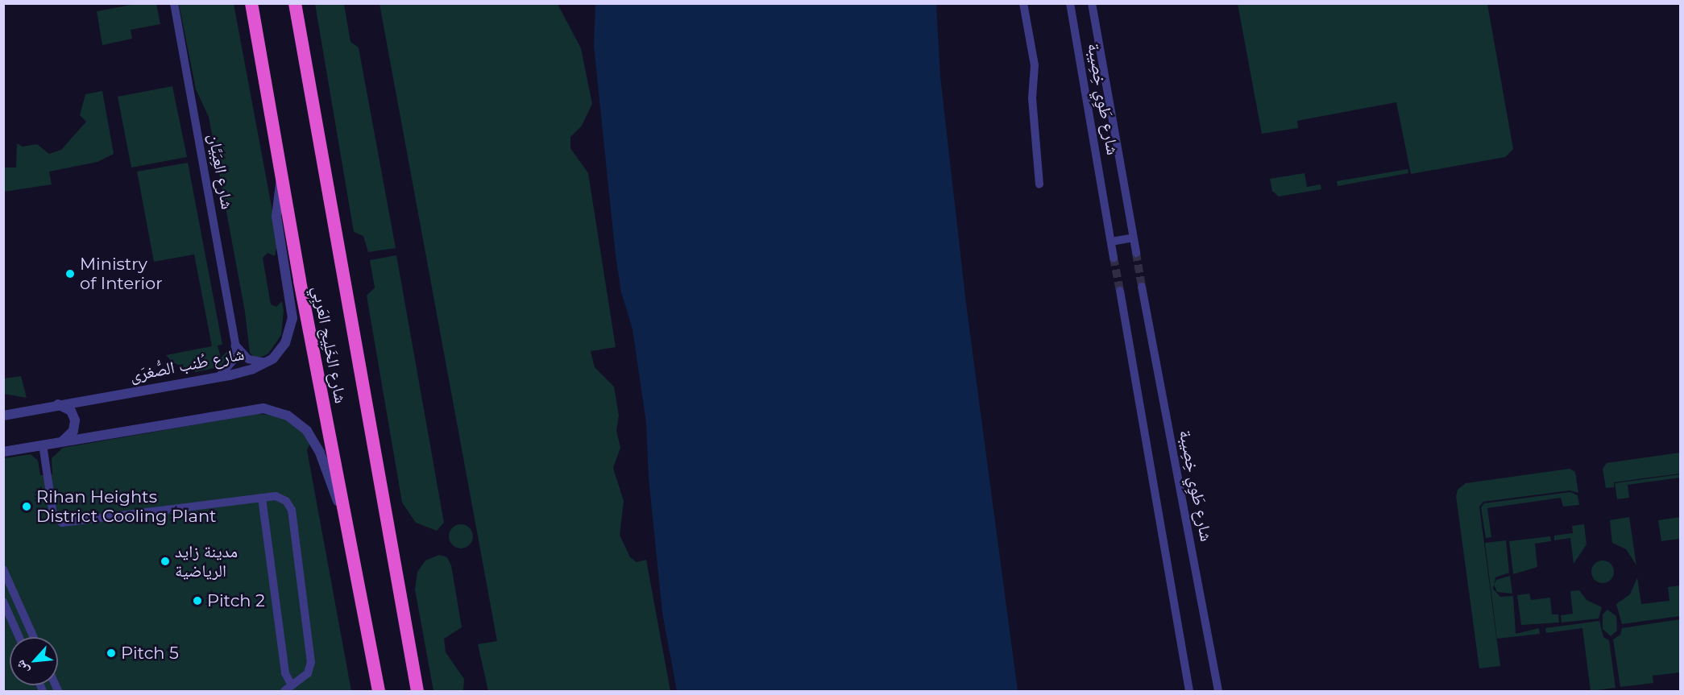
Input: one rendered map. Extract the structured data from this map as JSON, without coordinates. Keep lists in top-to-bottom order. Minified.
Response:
{"streets":{"highway":["شارع الخَلِيج العَربِي"],"street":["شارع طَوِي خِصِيبة","شارع العِبَيَّان","شارع طُنب الصُّغرَى"]},"crossings":[["شارع العِبَيَّان","شارع طُنب الصُّغرَى"],["شارع الخَلِيج العَربِي","شارع طُنب الصُّغرَى"]],"places":["Ministry of Interior","Rihan Heights District Cooling Plant","مدينة زايد الرياضية","Pitch 2","Pitch 5"],"north":"bottom left"}
